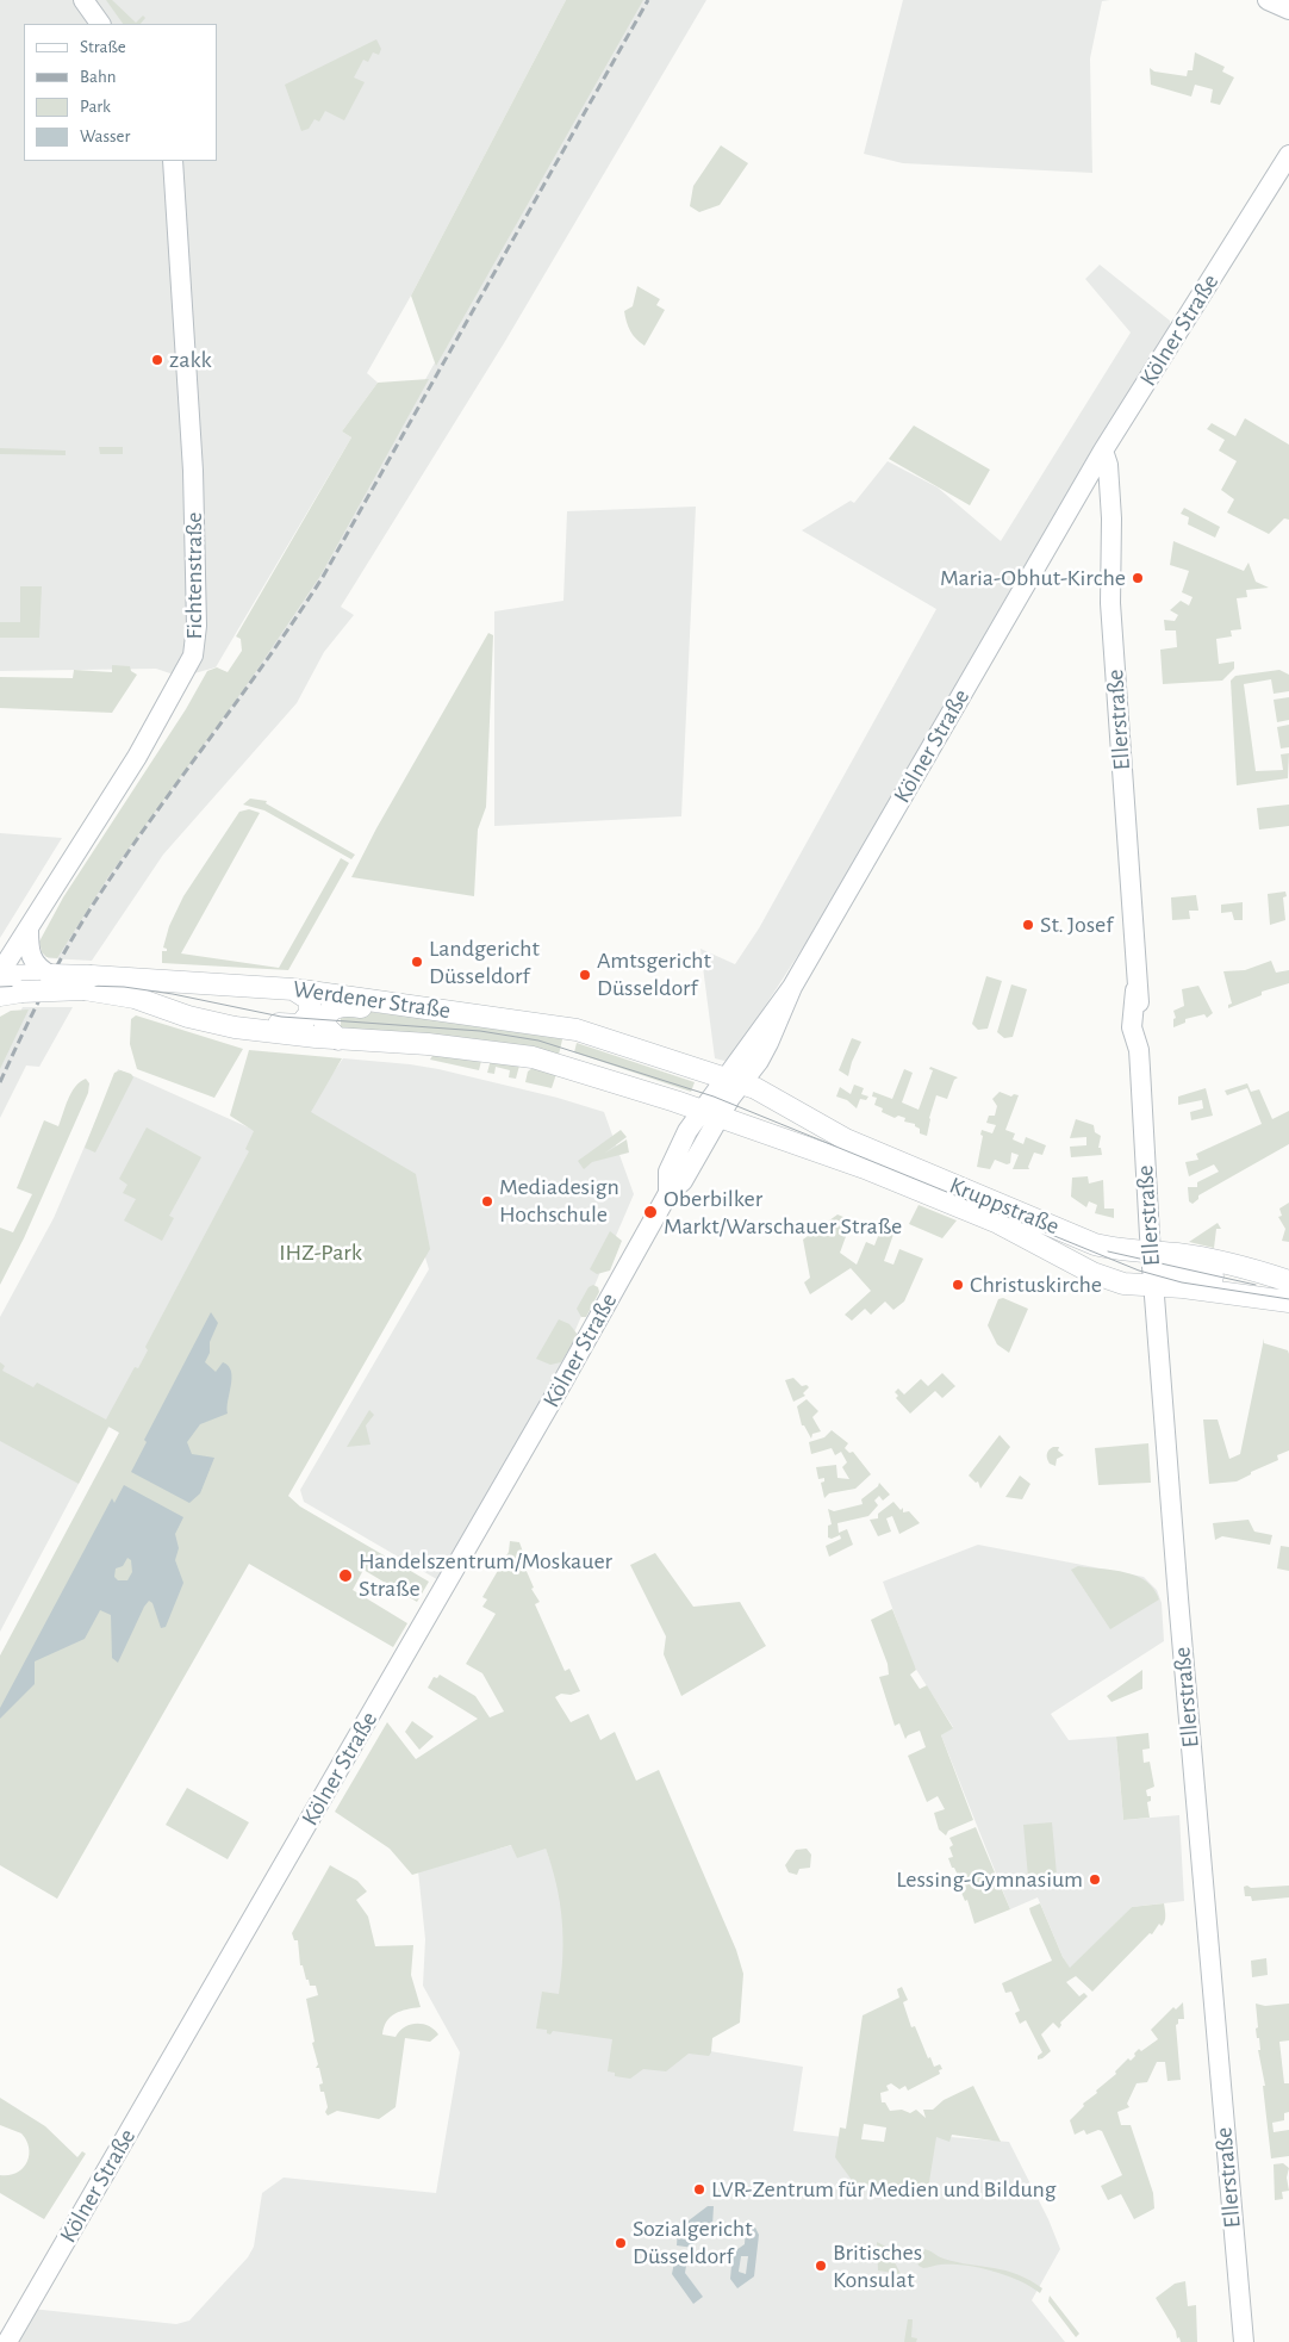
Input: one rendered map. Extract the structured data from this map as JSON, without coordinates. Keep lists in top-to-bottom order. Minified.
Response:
{"streets":{"main road":["Werdener Straße","Kruppstraße"],"street":["Kölner Straße","Fichtenstraße","Ellerstraße"]},"crossings":[["Kölner Straße","Ellerstraße"],["Kölner Straße","Werdener Straße"],["Kölner Straße","Kruppstraße"],["Fichtenstraße","Werdener Straße"],["Ellerstraße","Kruppstraße"],["Werdener Straße","Kruppstraße"]],"parks":["IHZ-Park"],"places":["zakk","Maria-Obhut-Kirche","St. Josef","Landgericht Düsseldorf","Amtsgericht Düsseldorf","Mediadesign Hochschule","Oberbilker Markt/Warschauer Straße","Christuskirche","Handelszentrum/Moskauer Straße","Lessing-Gymnasium","LVR-Zentrum für Medien und Bildung","Sozialgericht Düsseldorf","Britisches Konsulat"],"legend":["Straße","Bahn","Park","Wasser"]}
